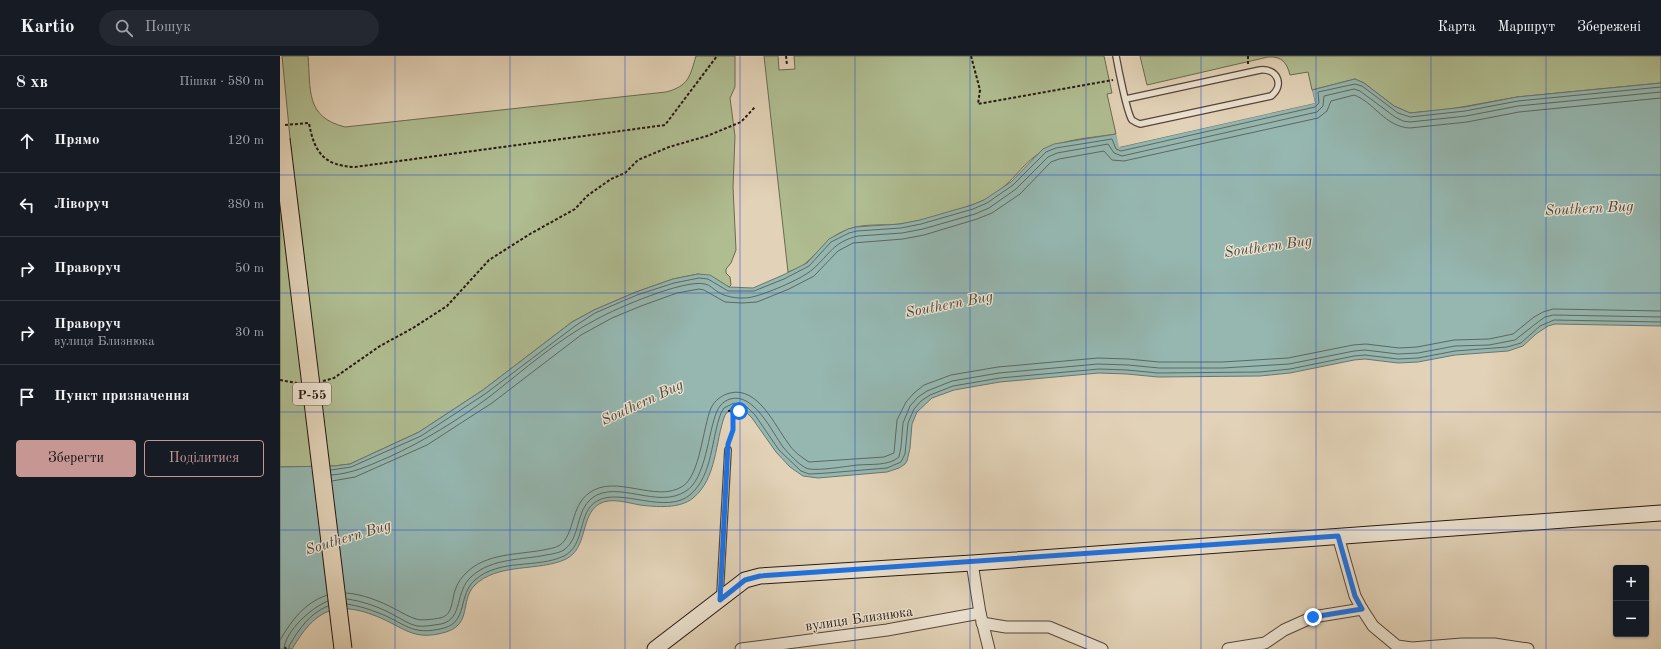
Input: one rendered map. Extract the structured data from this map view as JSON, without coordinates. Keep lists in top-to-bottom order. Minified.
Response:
{"streets":{"main road":["Р-55"],"street":["вулиця Близнюка"]},"water":["Southern Bug"],"page":{"header":"Kartio","search":"Пошук","nav":["Карта","Маршрут","Збережені"],"heading":["8 хв","Пішки · 580 m"],"list":[["Прямо","120 m"],["Ліворуч","380 m"],["Праворуч","50 m"],["Праворуч","вулиця Близнюка","30 m"],"Пункт призначення"],"buttons":["Зберегти","Поділитися"],"map_buttons":["+","−"]}}
